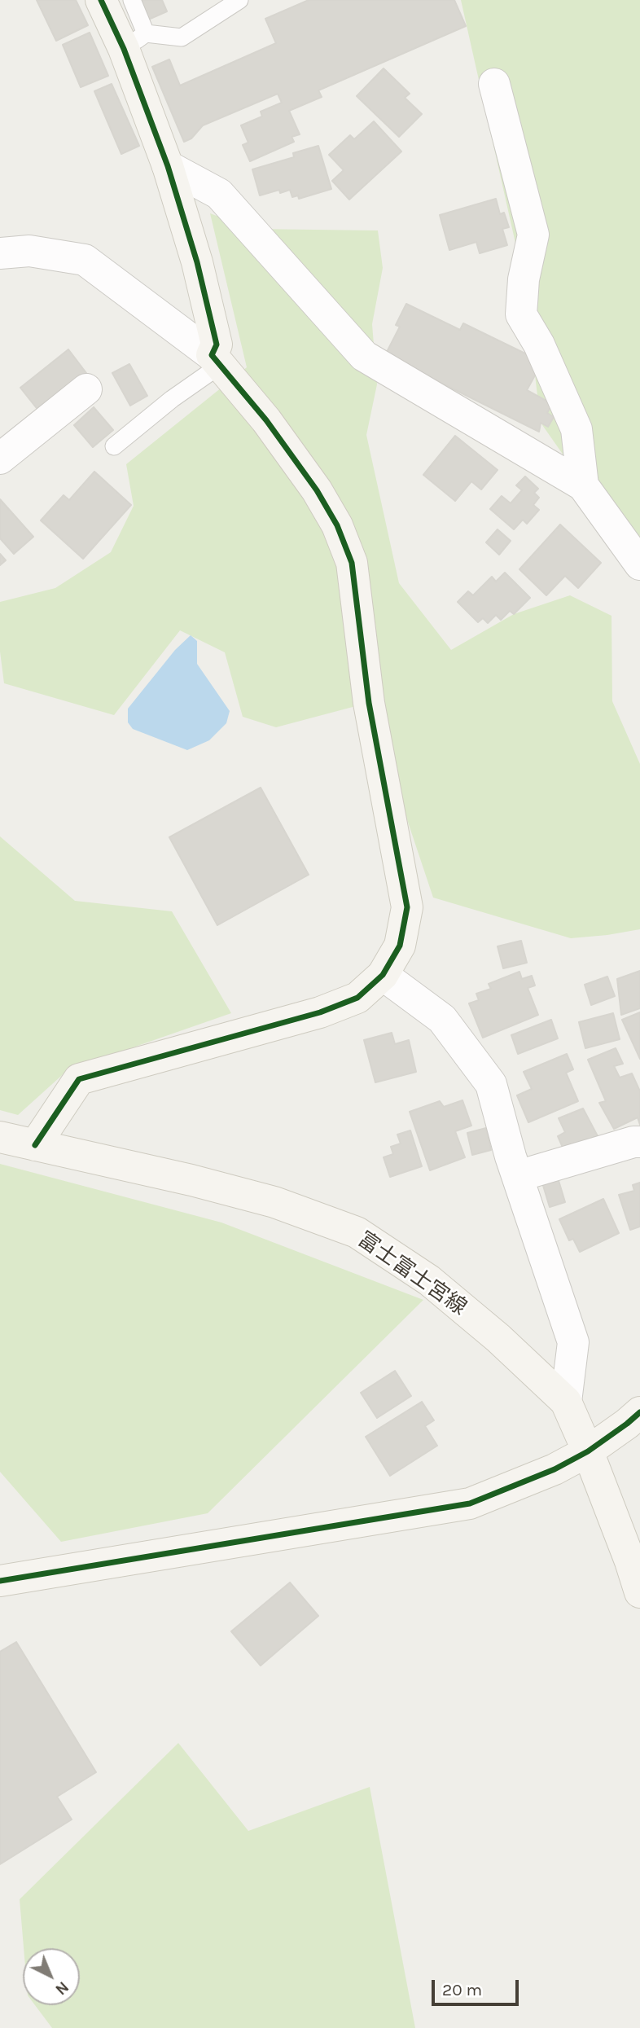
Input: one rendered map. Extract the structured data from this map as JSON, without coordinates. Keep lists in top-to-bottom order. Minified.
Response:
{"streets":{"street":["富士富士宮線"]},"scale_bar":"20 m","north":"bottom right"}
